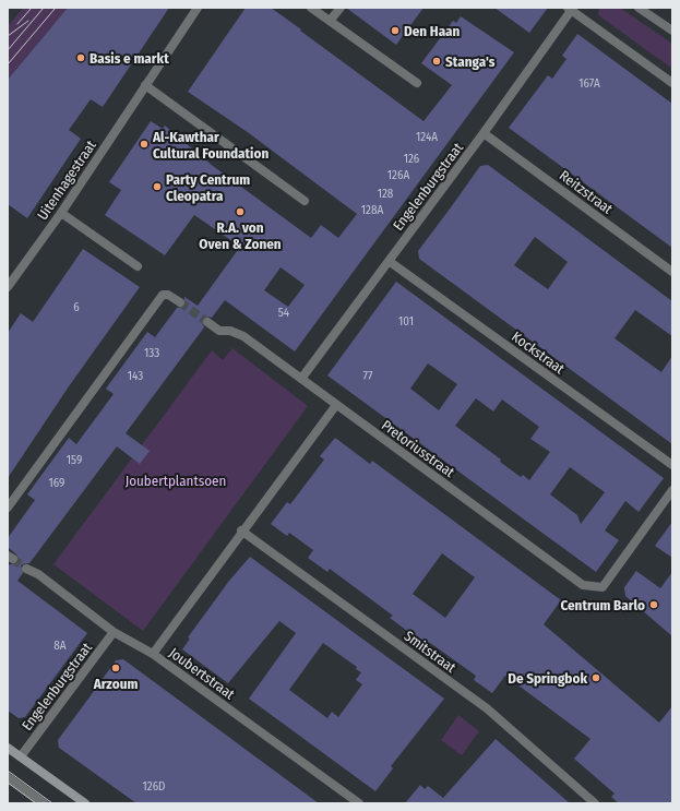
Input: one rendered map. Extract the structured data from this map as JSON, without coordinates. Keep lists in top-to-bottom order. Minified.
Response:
{"streets":{"street":["Uitenhagestraat","Engelenburgstraat","Reitzstraat","Kockstraat","Pretoriusstraat","Smitstraat","Joubertstraat"]},"crossings":[["Engelenburgstraat","Reitzstraat"],["Engelenburgstraat","Kockstraat"],["Engelenburgstraat","Pretoriusstraat"],["Engelenburgstraat","Joubertstraat"]],"parks":["Joubertplantsoen"],"places":["Den Haan","Basis e markt","Stanga's","Al-Kawthar Cultural Foundation","Party Centrum Cleopatra","R.A. von Oven & Zonen","Centrum Barlo","Arzoum","De Springbok"],"house_numbers":["167A","124A","126","126A","128","128A","6","54","101","133","143","77","159","169","8A","126D"]}
